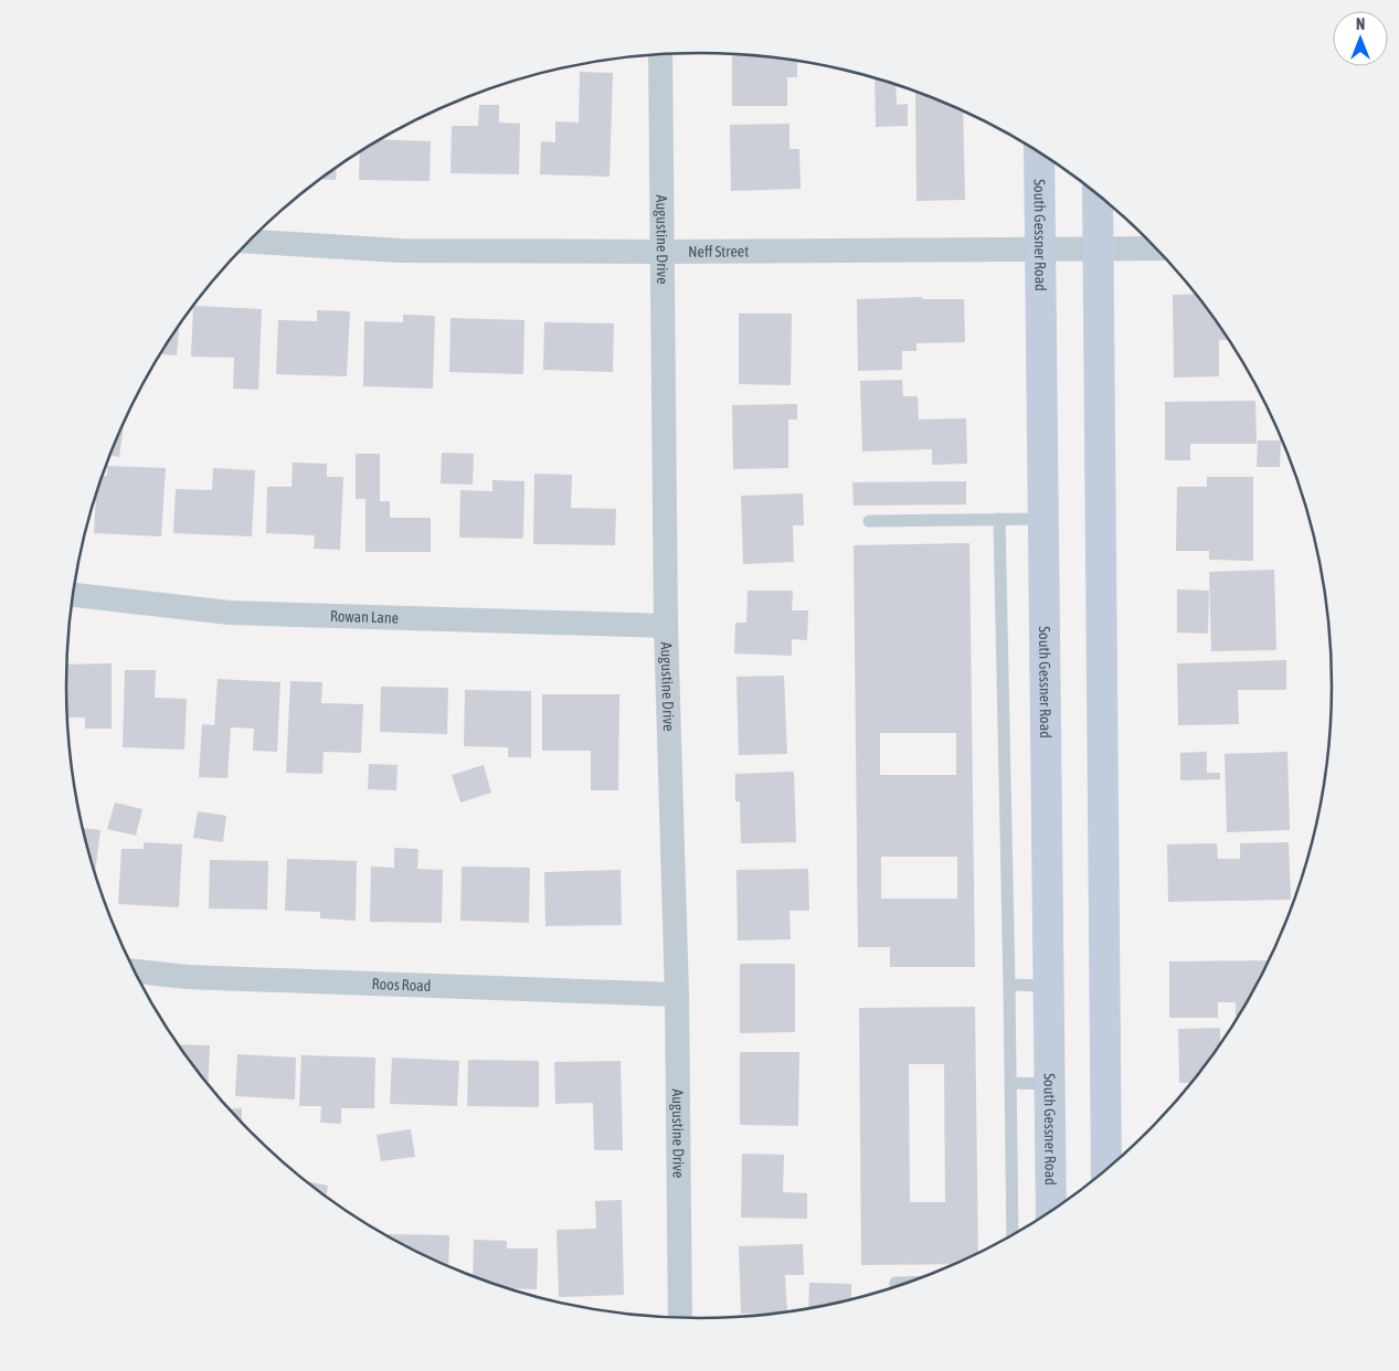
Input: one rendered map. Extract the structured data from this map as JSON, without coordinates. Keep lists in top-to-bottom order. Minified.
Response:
{"streets":{"main road":["South Gessner Road"],"street":["Augustine Drive","Neff Street","Rowan Lane","Roos Road"]},"crossings":[["South Gessner Road","Neff Street"],["Augustine Drive","Neff Street"],["Augustine Drive","Rowan Lane"],["Augustine Drive","Roos Road"]],"north":"top"}
